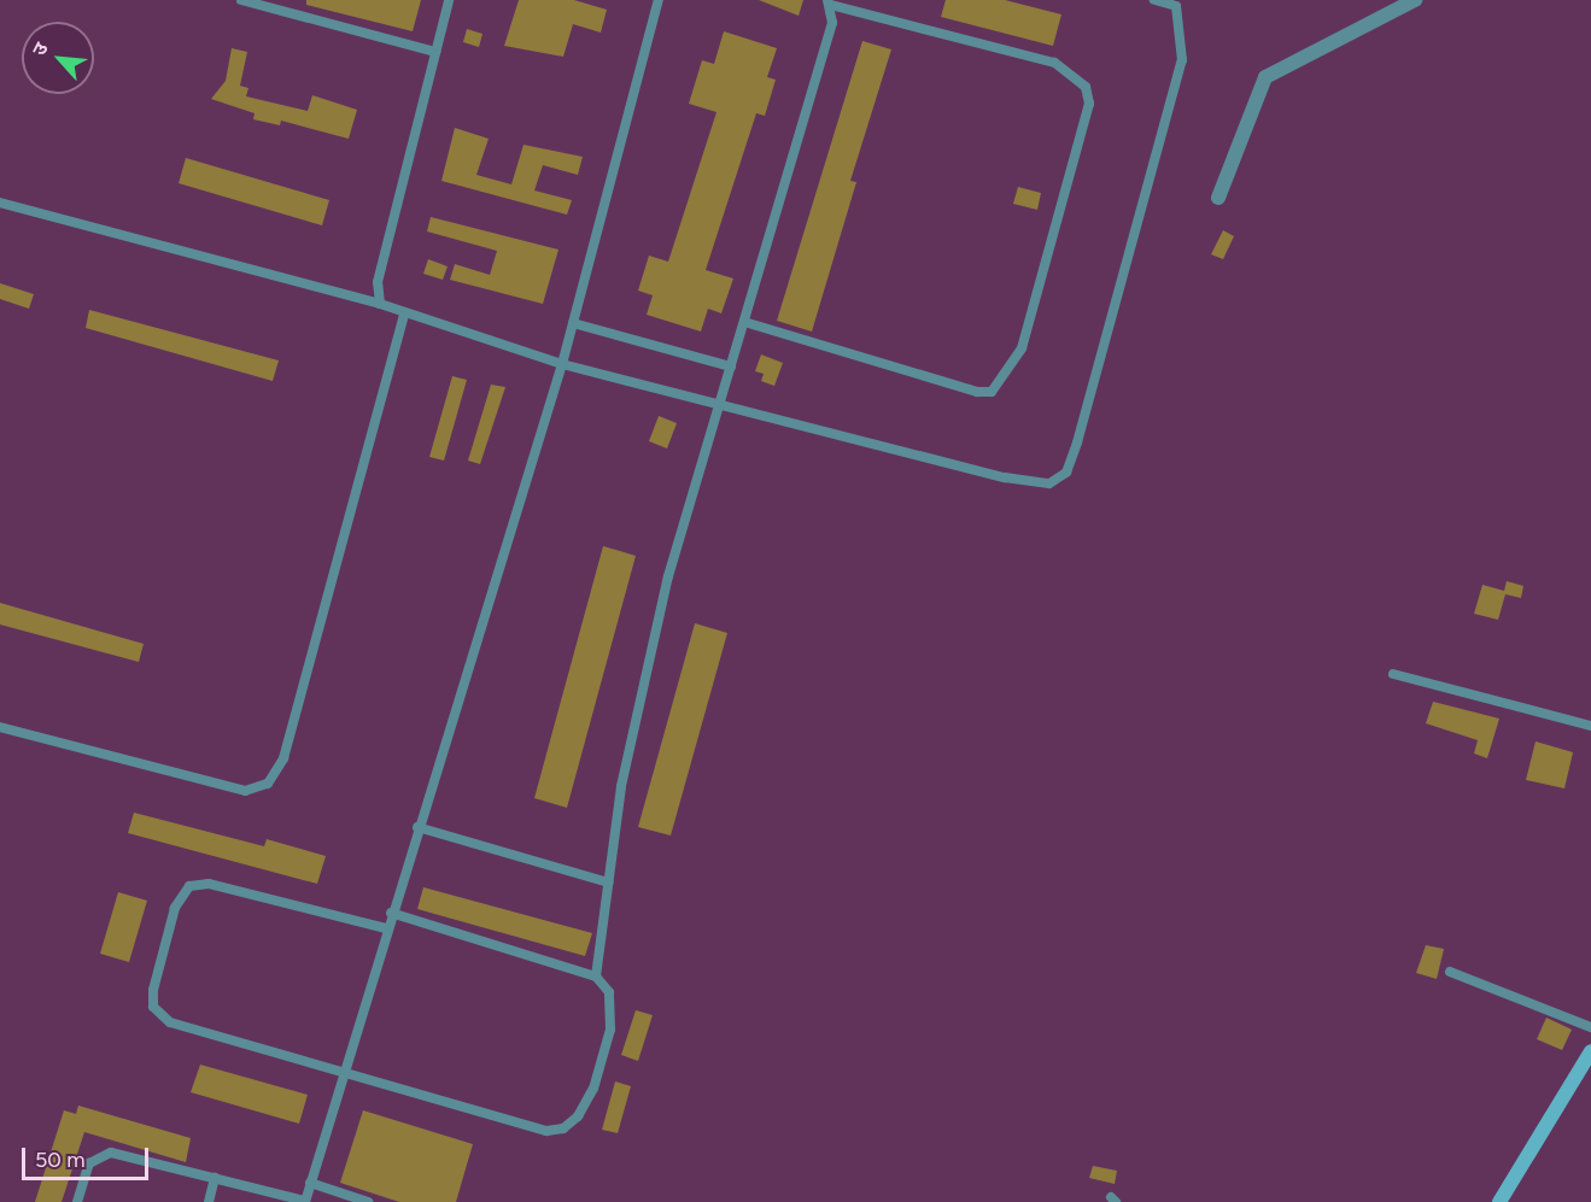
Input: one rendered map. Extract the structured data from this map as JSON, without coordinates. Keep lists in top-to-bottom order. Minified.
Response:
{"scale_bar":"50 m","north":"top left"}
